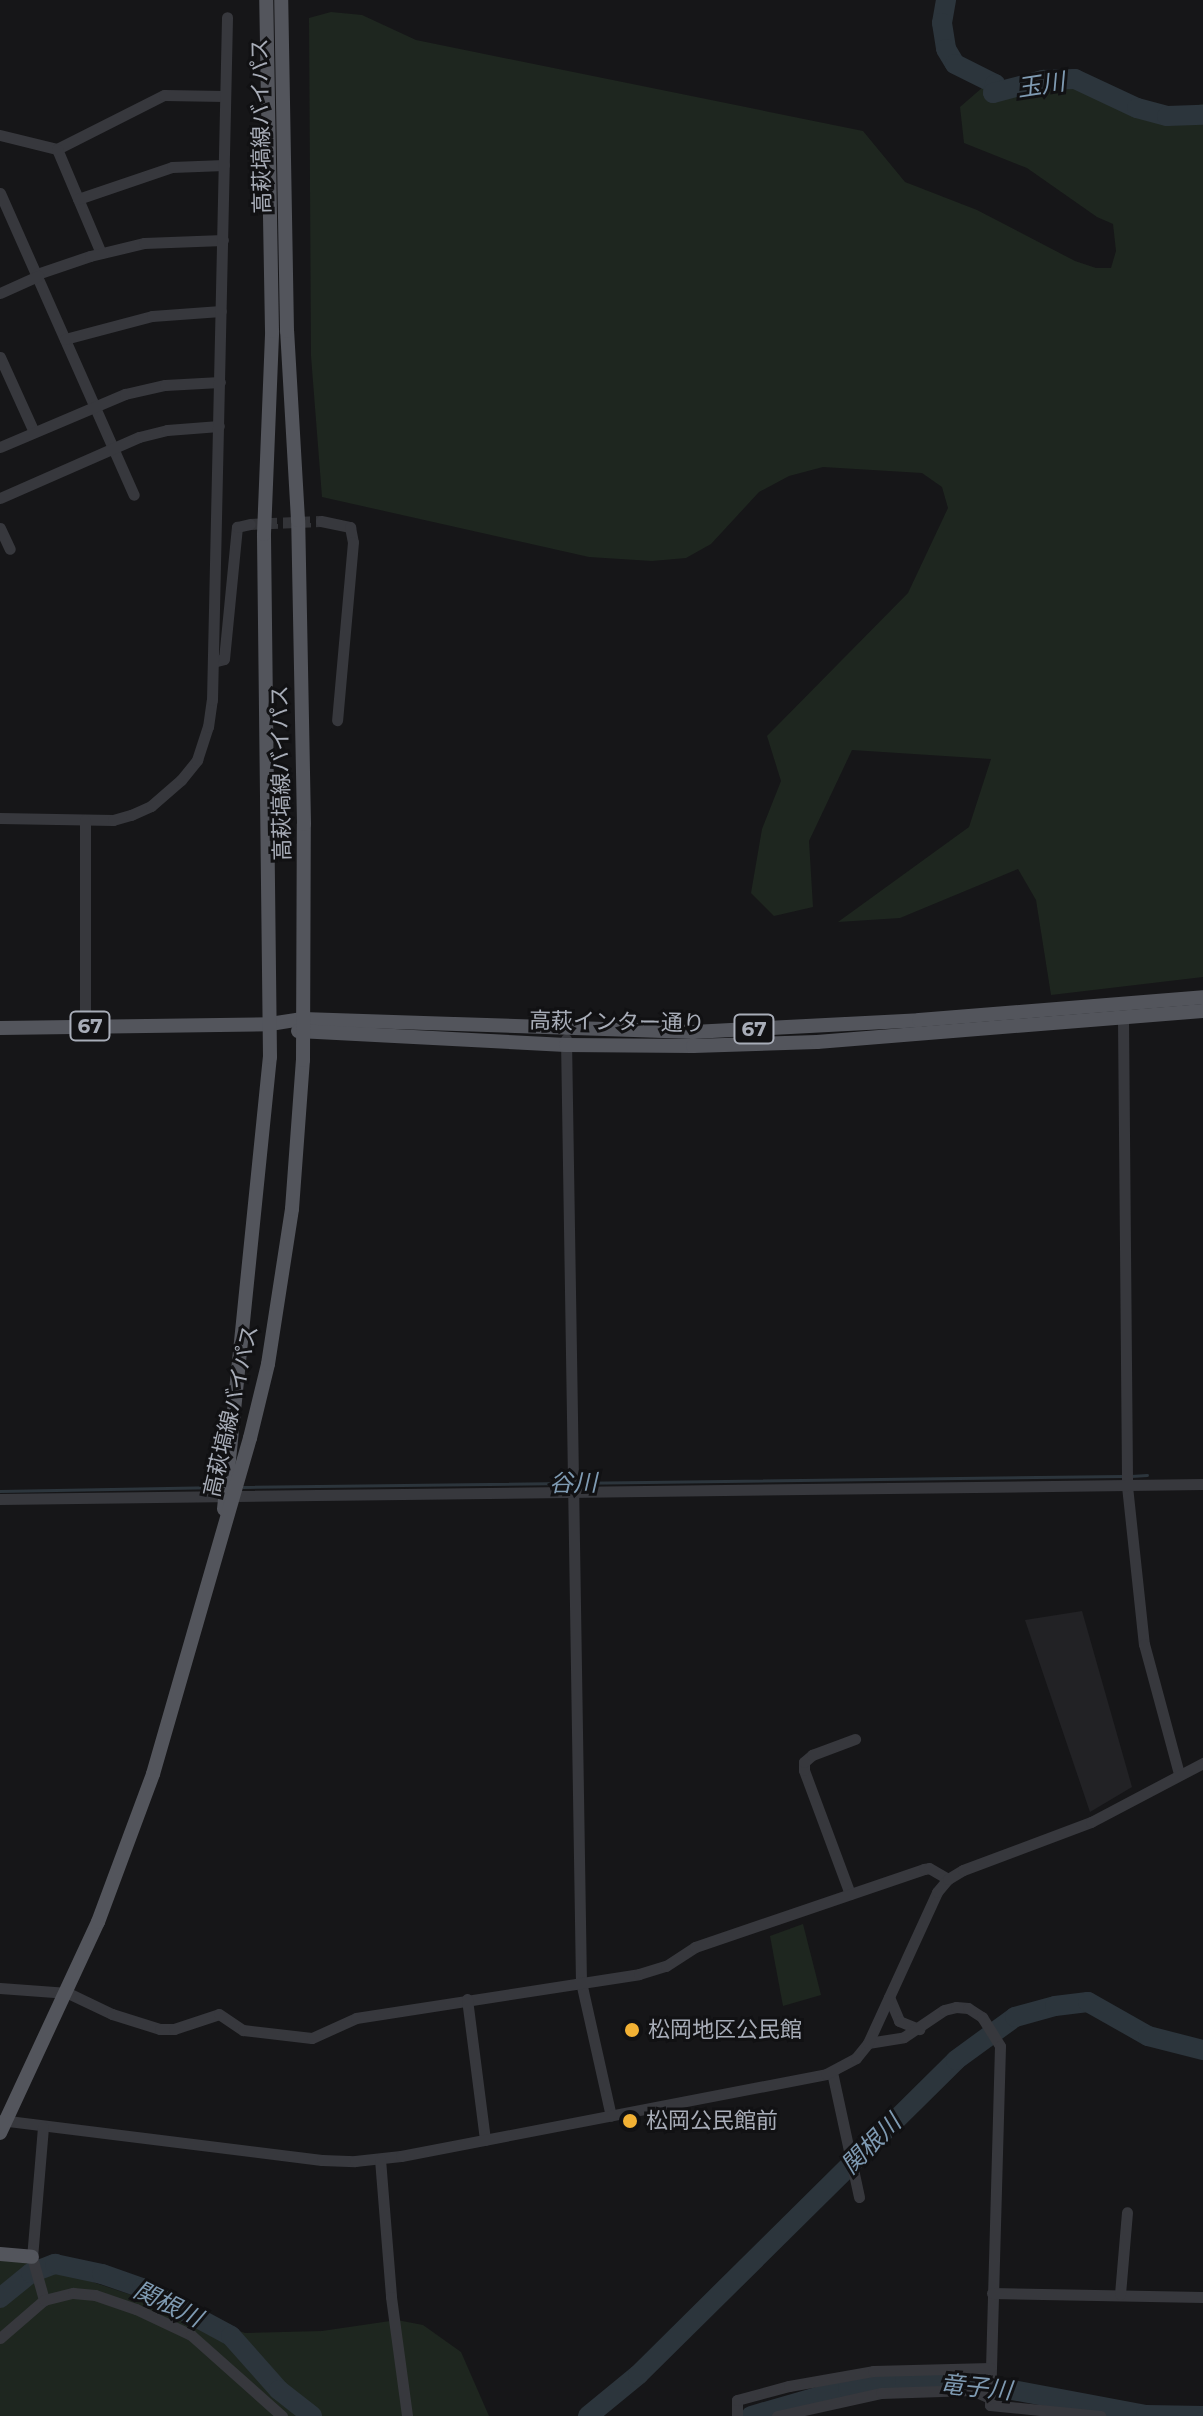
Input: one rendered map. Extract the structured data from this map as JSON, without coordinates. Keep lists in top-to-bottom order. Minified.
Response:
{"streets":{"main road":["高萩塙線バイパス","高萩インター通り","67"]},"crossings":[["高萩塙線バイパス","高萩インター通り"]],"water":["玉川","谷川","関根川","竜子川"],"places":["松岡地区公民館","松岡公民館前"]}
